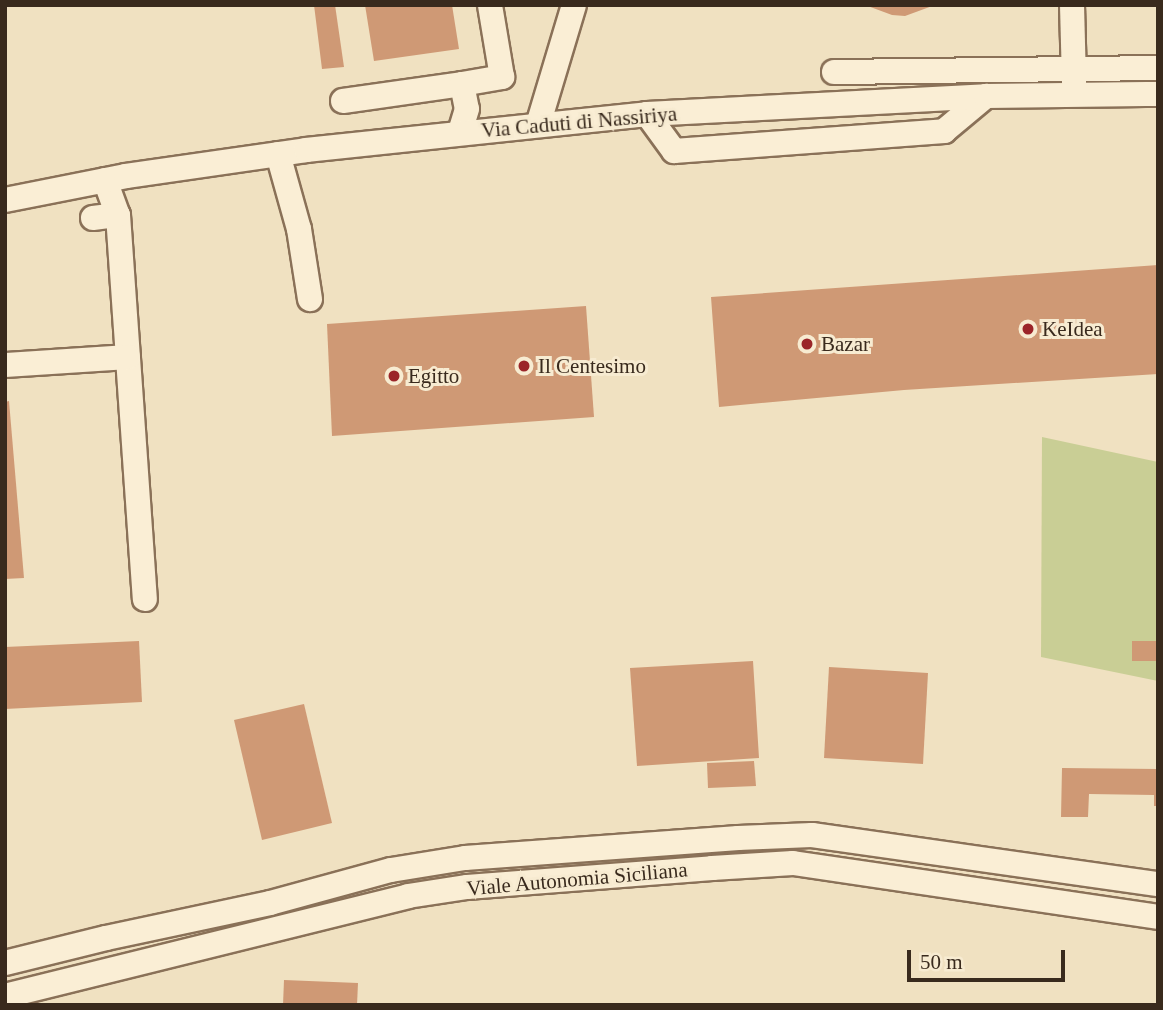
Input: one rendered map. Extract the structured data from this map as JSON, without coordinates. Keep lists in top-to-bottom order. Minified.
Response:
{"streets":{"street":["Via Caduti di Nassiriya","Viale Autonomia Siciliana"]},"places":["KeIdea","Bazar","Il Centesimo","Egitto"],"scale_bar":"50 m"}
